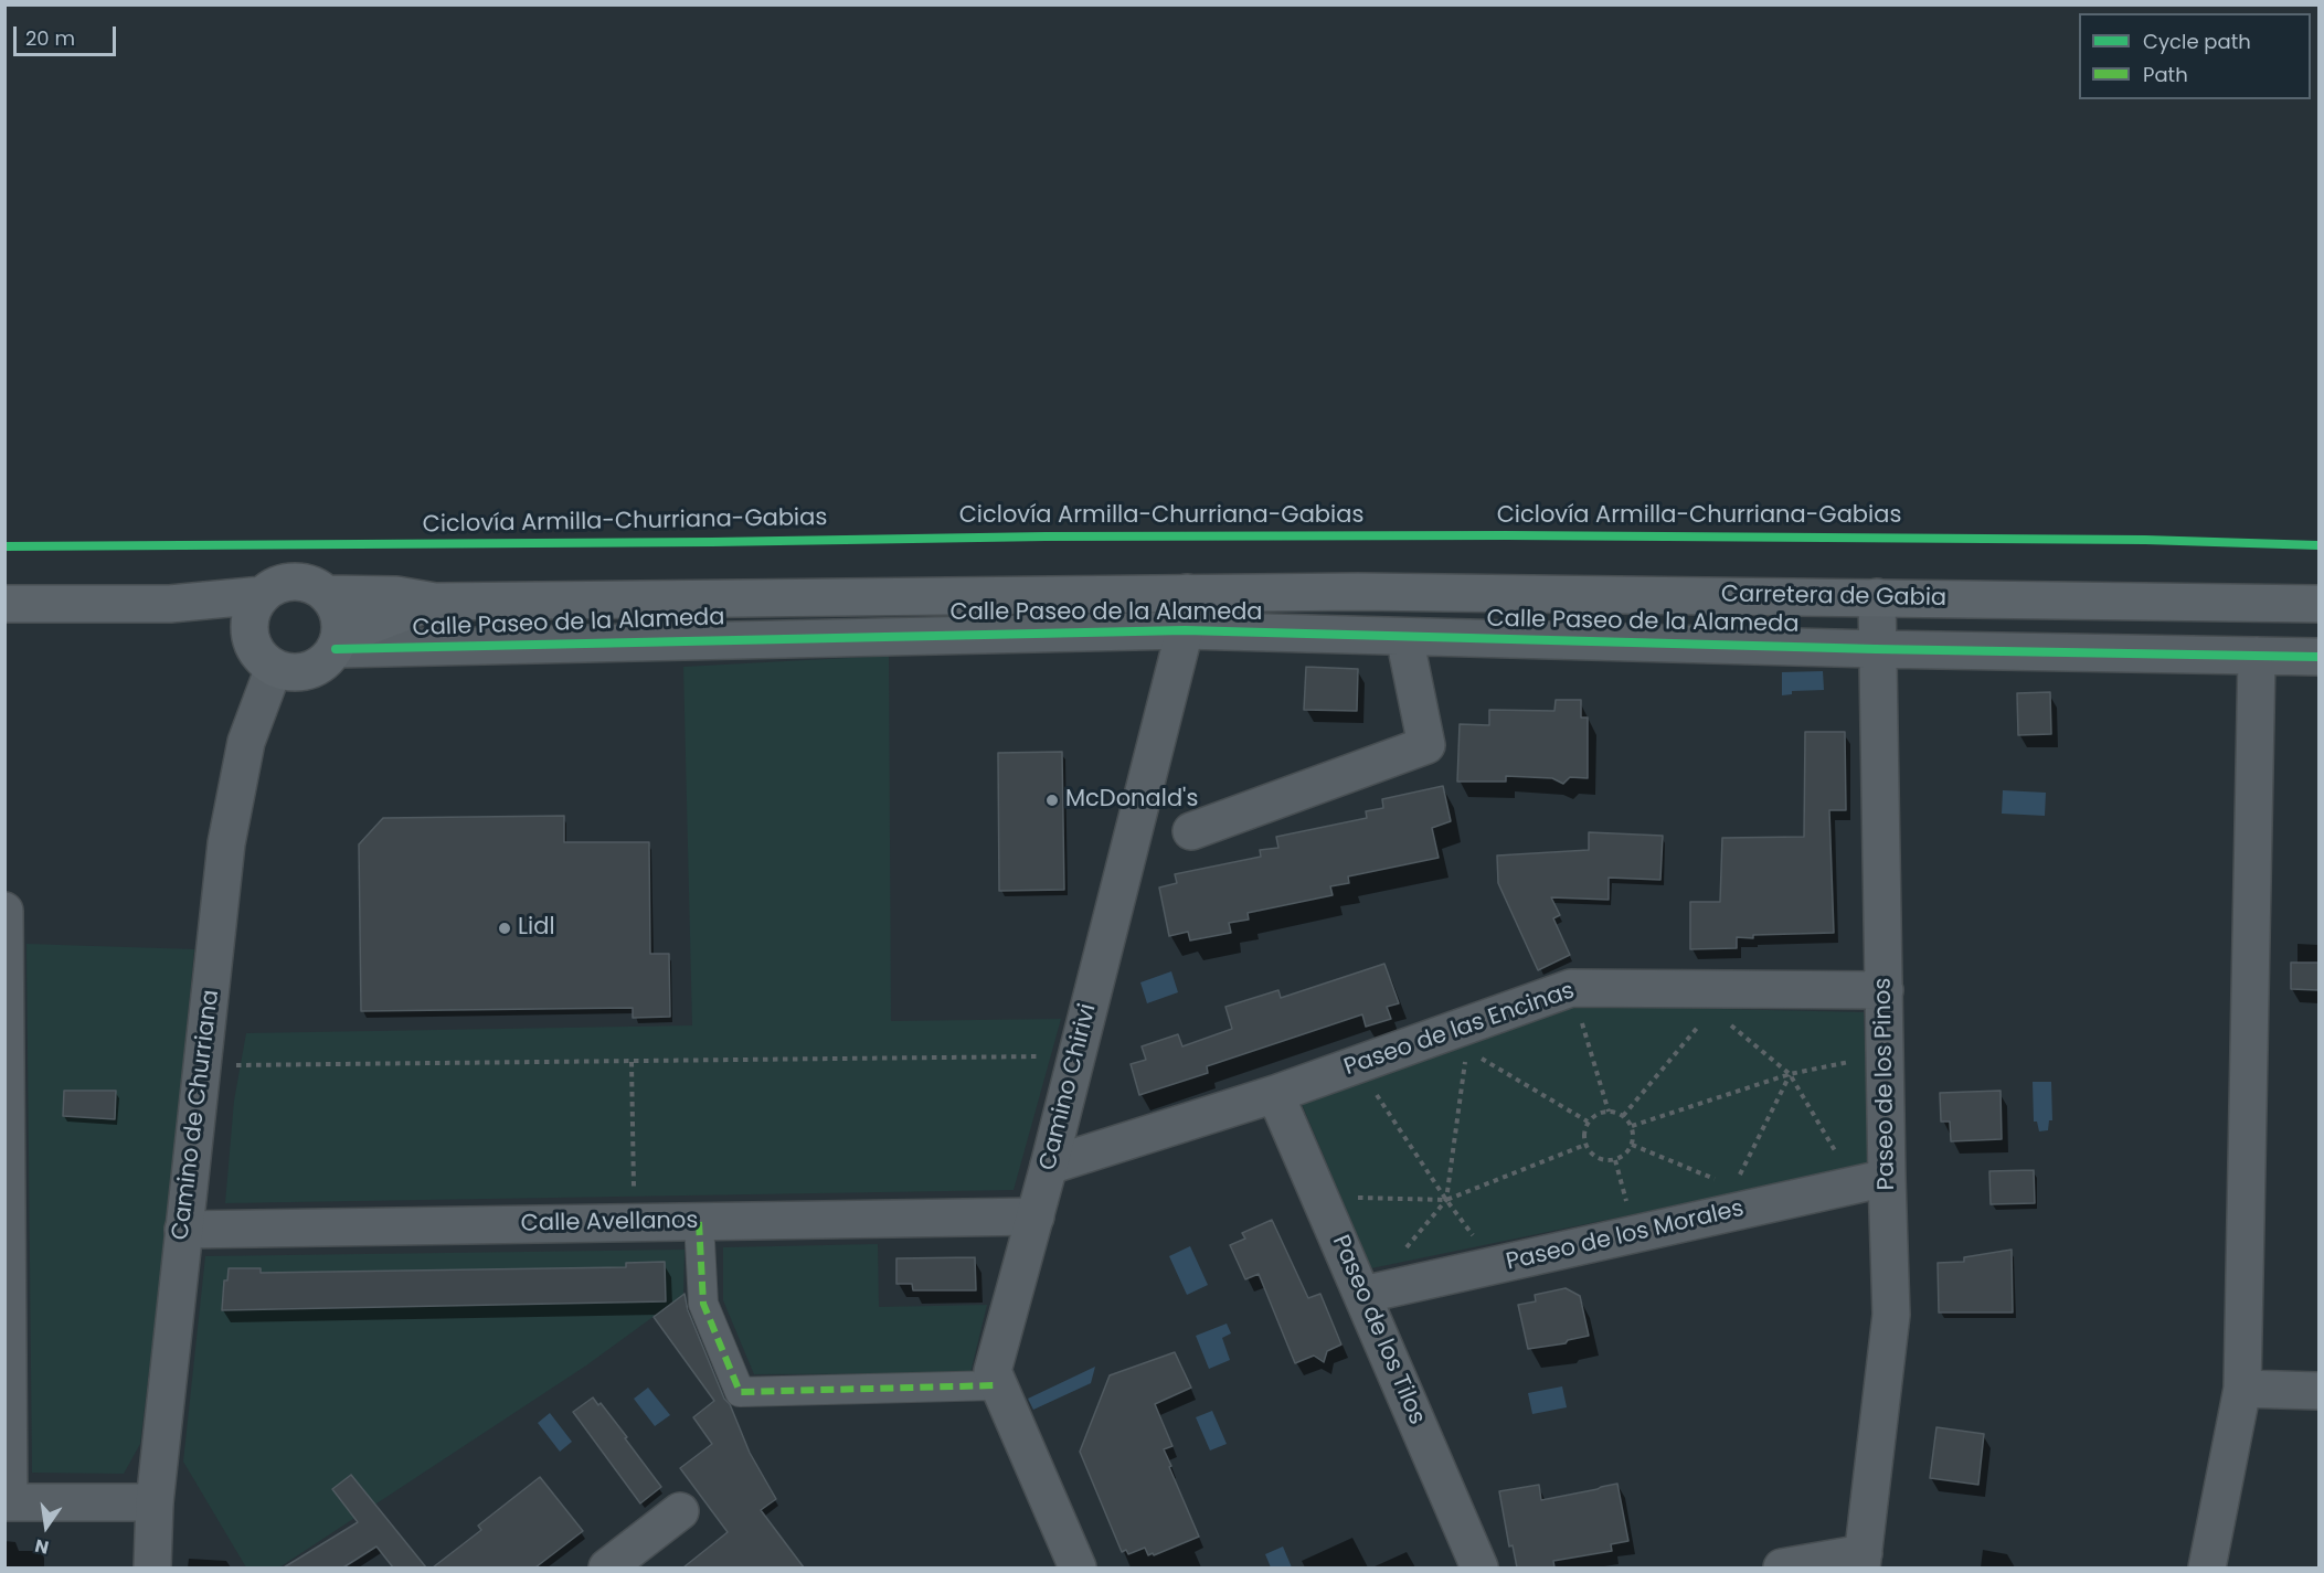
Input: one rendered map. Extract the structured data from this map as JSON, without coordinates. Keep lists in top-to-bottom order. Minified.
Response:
{"streets":{"main road":["Carretera de Gabia"],"street":["Calle Paseo de la Alameda","Paseo de las Encinas","Paseo de los Pinos","Camino Chirivi","Camino de Churriana","Calle Avellanos","Paseo de los Morales","Paseo de los Tilos"],"cycle path":["Ciclovía Armilla-Churriana-Gabias"]},"crossings":[["Carretera de Gabia","Calle Paseo de la Alameda"],["Carretera de Gabia","Paseo de los Pinos"],["Carretera de Gabia","Camino Chirivi"],["Carretera de Gabia","Camino de Churriana"],["Calle Paseo de la Alameda","Paseo de los Pinos"],["Calle Paseo de la Alameda","Camino Chirivi"],["Calle Paseo de la Alameda","Camino de Churriana"],["Paseo de las Encinas","Paseo de los Pinos"],["Paseo de las Encinas","Camino Chirivi"],["Paseo de las Encinas","Paseo de los Tilos"],["Paseo de los Pinos","Paseo de los Morales"],["Camino Chirivi","Calle Avellanos"],["Camino de Churriana","Calle Avellanos"],["Paseo de los Morales","Paseo de los Tilos"]],"places":["McDonald's","Lidl"],"legend":["Cycle path","Path"],"scale_bar":"20 m","north":"bottom"}
